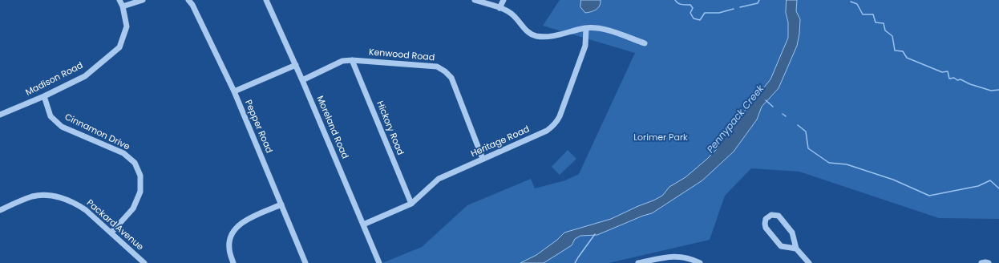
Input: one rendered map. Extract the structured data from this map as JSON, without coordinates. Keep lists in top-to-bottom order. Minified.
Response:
{"streets":{"street":["Kenwood Road","Madison Road","Pepper Road","Moreland Road","Hickory Road","Cinnamon Drive","Heritage Road","Packard Avenue"]},"crossings":[["Kenwood Road","Moreland Road"],["Kenwood Road","Hickory Road"],["Kenwood Road","Heritage Road"],["Madison Road","Cinnamon Drive"],["Moreland Road","Heritage Road"],["Hickory Road","Heritage Road"],["Cinnamon Drive","Packard Avenue"]],"water":["Pennypack Creek"],"parks":["Lorimer Park"]}
